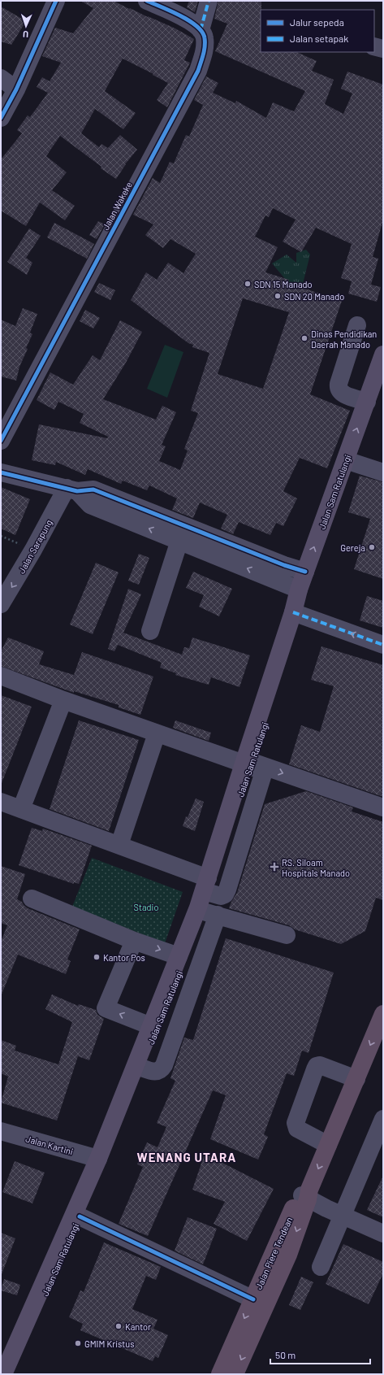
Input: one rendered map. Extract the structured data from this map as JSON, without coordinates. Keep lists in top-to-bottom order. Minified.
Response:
{"streets":{"highway":["Jalan Piere Tendean"],"main road":["Jalan Sam Ratulangi"],"street":["Jalan Wakeke","Jalan Sarapung","Jalan Kartini"]},"crossings":[["Jalan Sam Ratulangi","Jalan Kartini"]],"one_way":["Jalan Sarapung","Jalan Piere Tendean"],"districts":["WENANG UTARA"],"parks":["Stadio"],"places":{"other":["SDN 15 Manado","SDN 20 Manado","Dinas Pendidikan Daerah Manado","Gereja","Kantor Pos","Kantor","GMIM Kristus"],"health":["RS. Siloam Hospitals Manado"]},"legend":["Jalur sepeda","Jalan setapak"],"scale_bar":"50 m","north":"bottom"}
